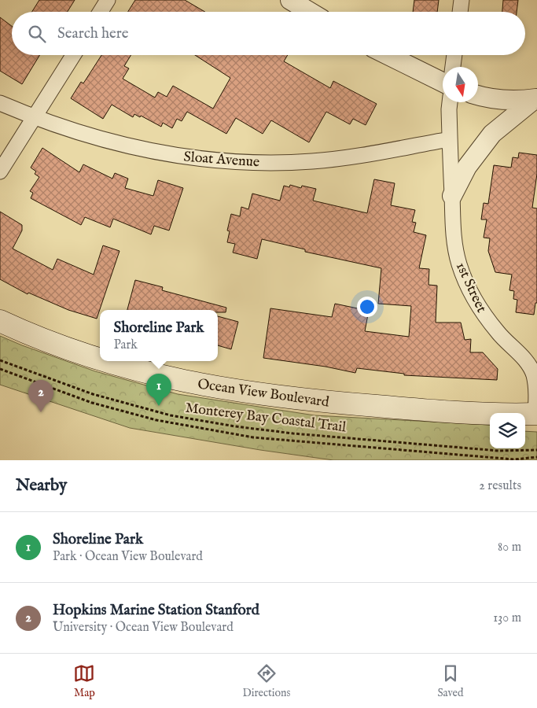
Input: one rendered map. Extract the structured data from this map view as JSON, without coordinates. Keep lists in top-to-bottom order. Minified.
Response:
{"streets":{"main road":["Ocean View Boulevard"],"street":["Sloat Avenue","1st Street"],"path":["Monterey Bay Coastal Trail"]},"crossings":[["Sloat Avenue","1st Street"],["1st Street","Ocean View Boulevard"]],"north":"bottom","page":{"search":"Search here","popup":["Shoreline Park","Park"],"pins":["1","2"],"heading":["Nearby","2 results"],"list":[{"mark":"1","name":"Shoreline Park","note":"Park · Ocean View Boulevard","value":"80 m"},{"mark":"2","name":"Hopkins Marine Station Stanford","note":"University · Ocean View Boulevard","value":"130 m"}],"nav":["Map","Directions","Saved"]}}
